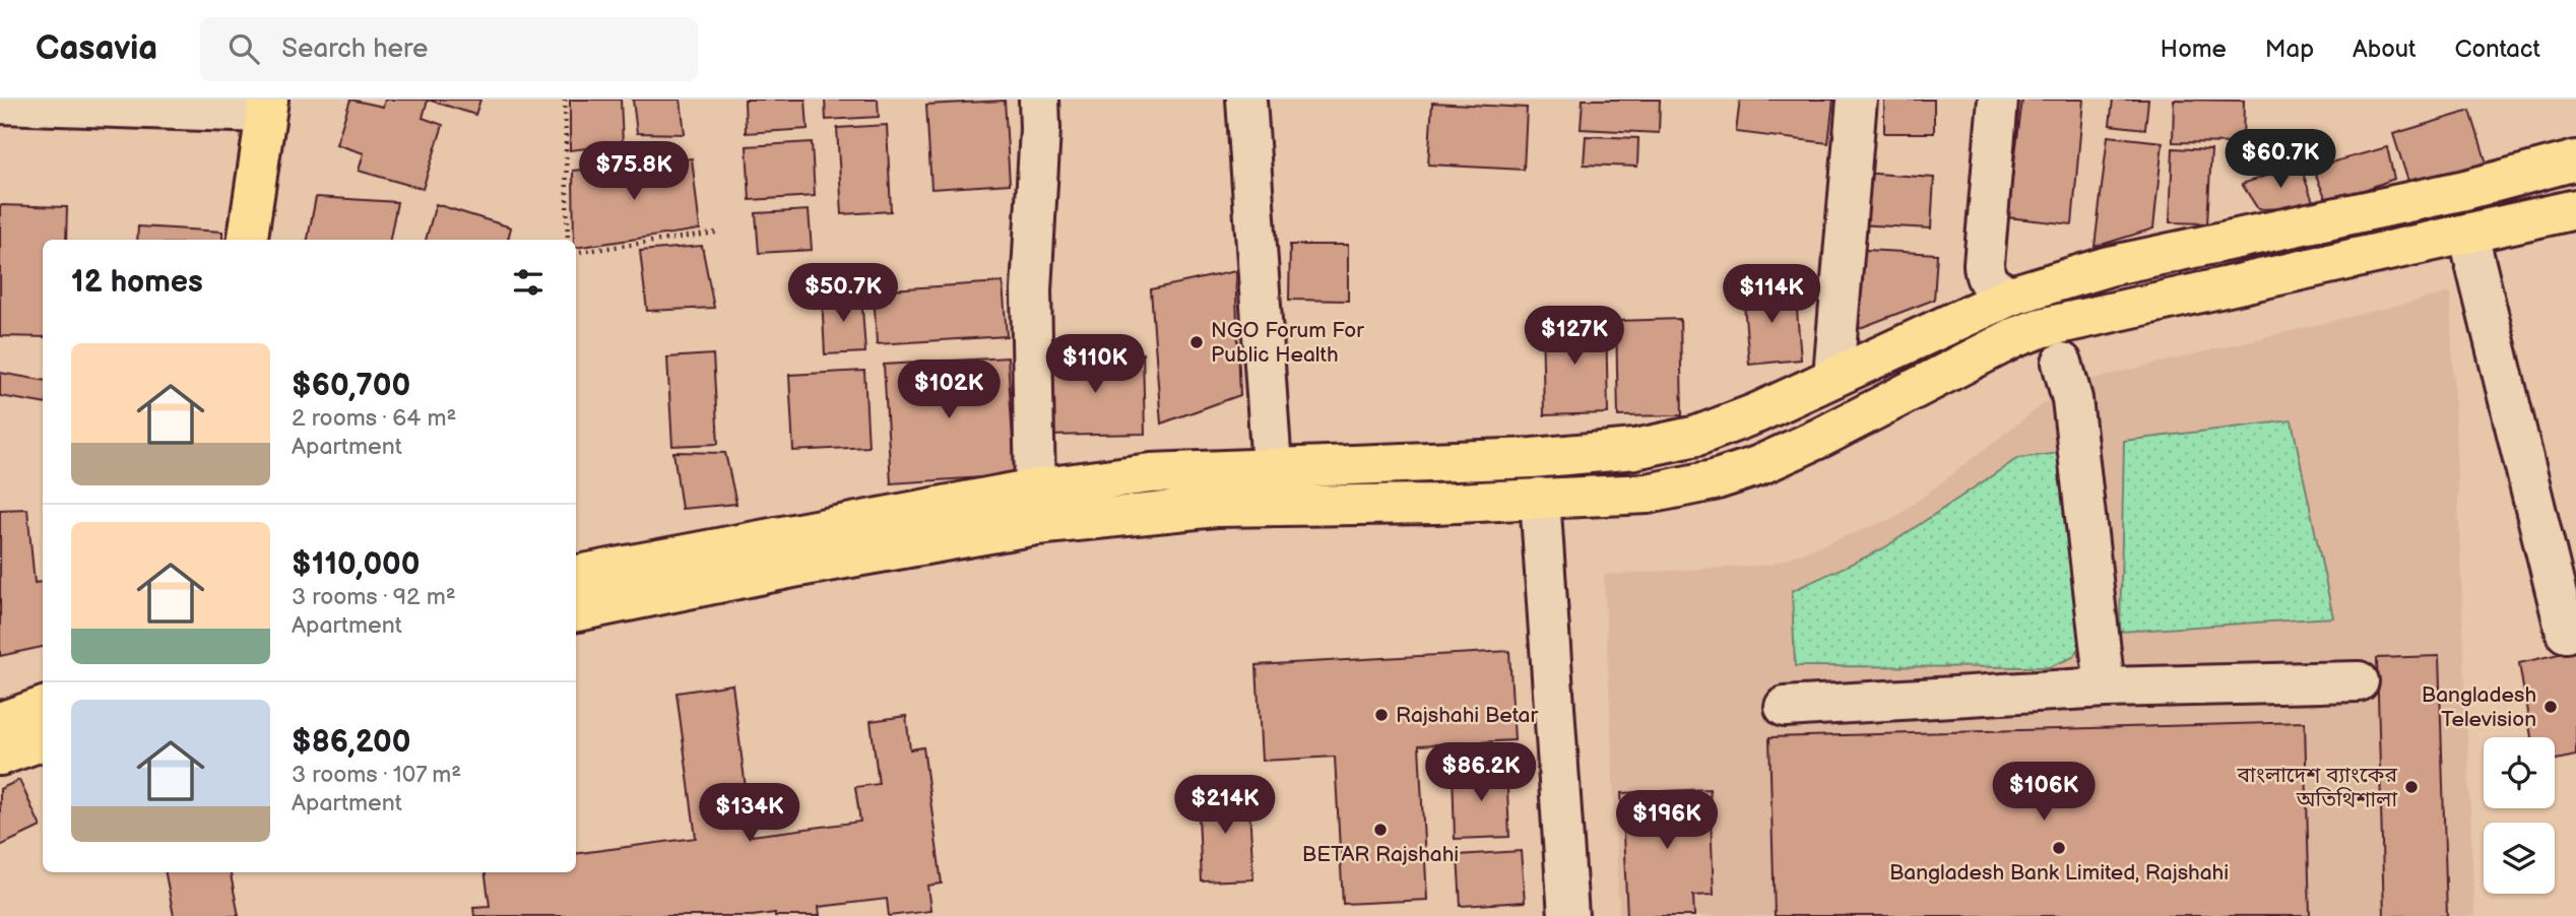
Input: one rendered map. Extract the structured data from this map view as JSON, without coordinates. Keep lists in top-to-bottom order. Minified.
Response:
{"places":["NGO Forum For Public Health","Bangladesh Television","Rajshahi Betar","বাংলাদেশ ব্যাংকের অতিথিশালা","BETAR Rajshahi","Bangladesh Bank Limited, Rajshahi"],"page":{"header":"Casavia","search":"Search here","nav":["Home","Map","About","Contact"],"price":["$60.7K","$75.8K","$50.7K","$114K","$127K","$110K","$102K","$86.2K","$106K","$214K","$134K","$196K"],"heading":"12 homes","list":[{"name":"$60,700","note":"2 rooms · 64 m² · Apartment"},{"name":"$110,000","note":"3 rooms · 92 m² · Apartment"},{"name":"$86,200","note":"3 rooms · 107 m² · Apartment"}]}}
